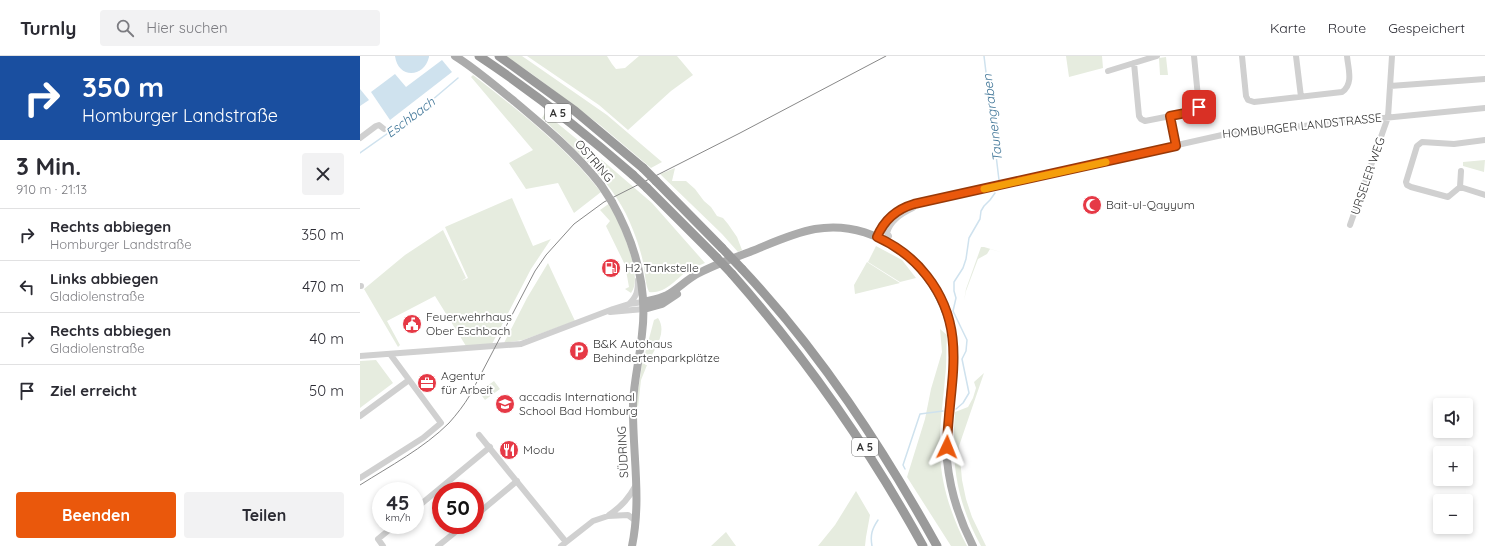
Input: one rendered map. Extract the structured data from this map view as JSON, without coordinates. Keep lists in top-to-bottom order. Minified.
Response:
{"streets":{"highway":["A 5"],"main road":["OSTRING","SÜDRING"],"street":["HOMBURGER LANDSTRASSE","URSELER WEG"]},"crossings":[["HOMBURGER LANDSTRASSE","URSELER WEG"],["OSTRING","SÜDRING"]],"water":["Eschbach","Taunengraben"],"places":{"mosque":["Bait-ul-Qayyum"],"fuel station":["H2 Tankstelle"],"public building":["Feuerwehrhaus Ober Eschbach"],"parking":["B&K Autohaus Behindertenparkplätze"],"office":["Agentur für Arbeit"],"school or university":["accadis International School Bad Homburg"],"restaurant":["Modu"]},"page":{"header":"Turnly","search":"Hier suchen","nav":["Karte","Route","Gespeichert"],"turn":["350 m","Homburger Landstraße"],"heading":["3 Min.","910 m · 21:13"],"list":[{"name":"Rechts abbiegen","note":"Homburger Landstraße","value":"350 m"},{"name":"Links abbiegen","note":"Gladiolenstraße","value":"470 m"},{"name":"Rechts abbiegen","note":"Gladiolenstraße","value":"40 m"},{"name":"Ziel erreicht","value":"50 m"}],"map_buttons":["+","−"],"speed":"45 km/h","limit":"50","buttons":["Beenden","Teilen"]}}
